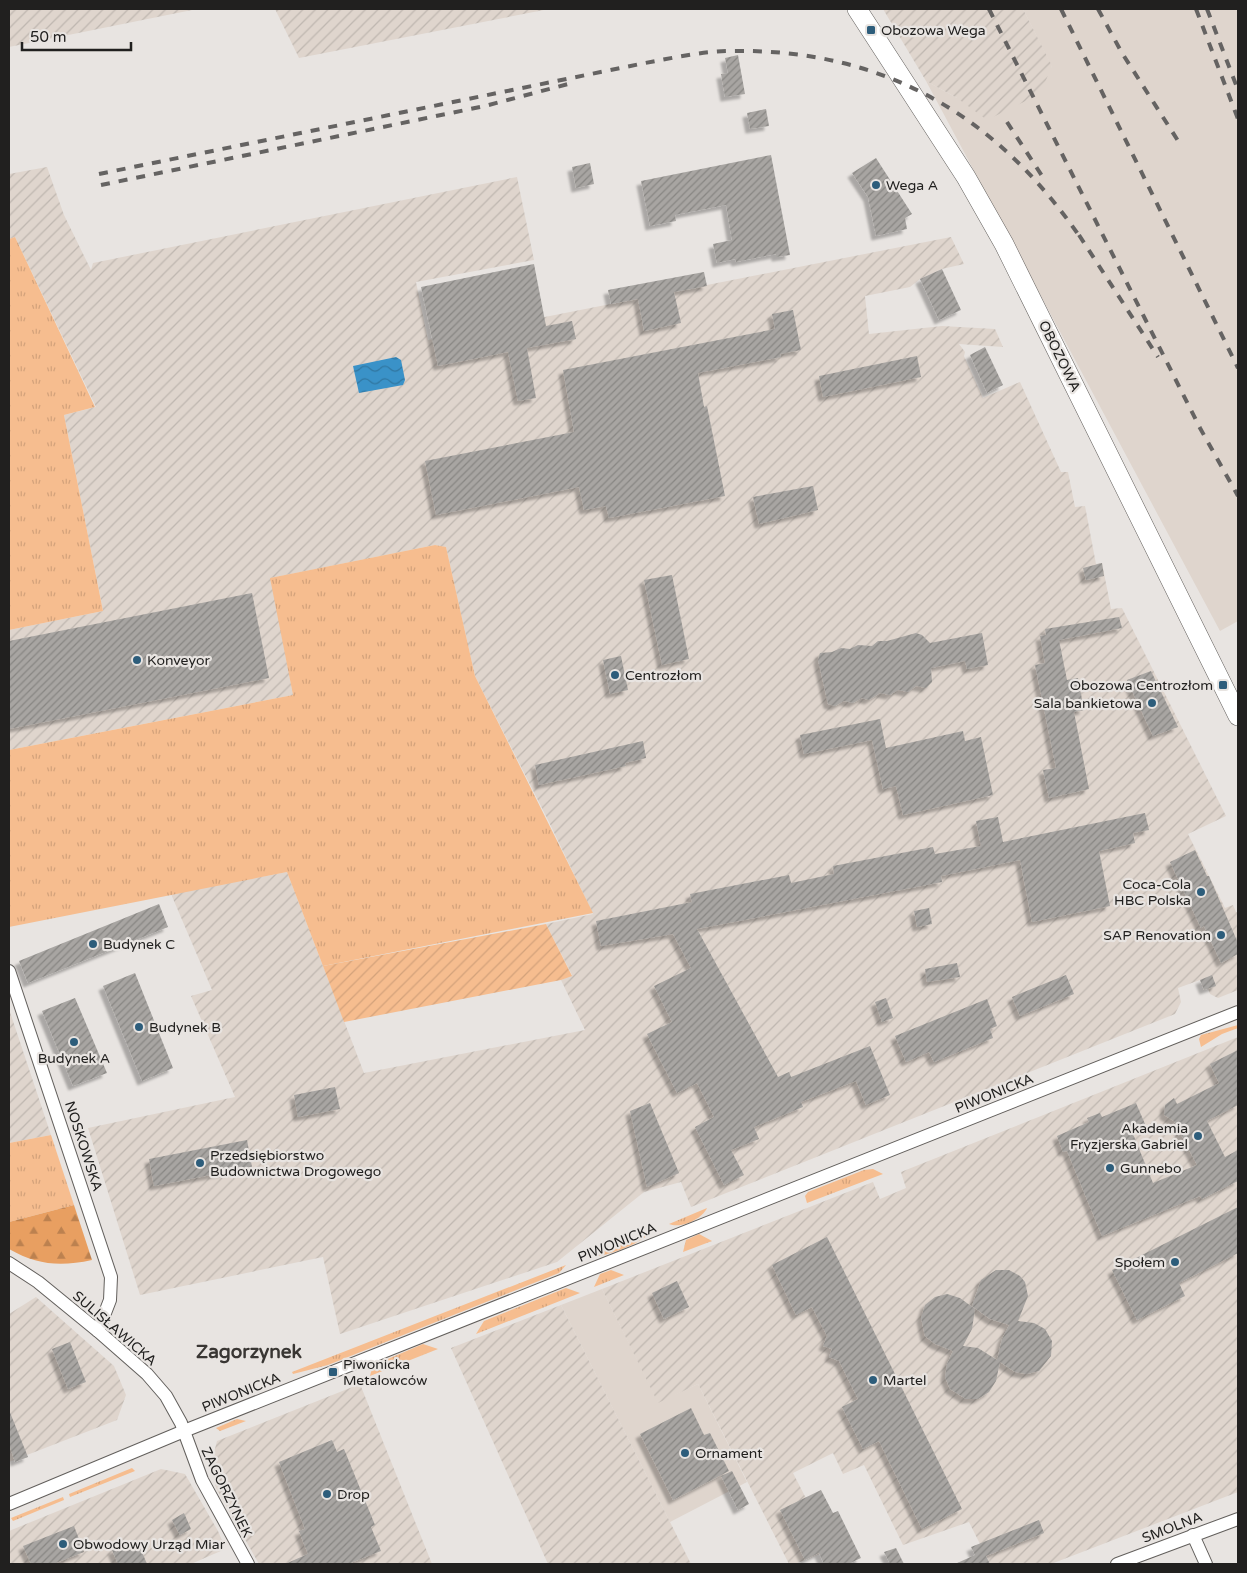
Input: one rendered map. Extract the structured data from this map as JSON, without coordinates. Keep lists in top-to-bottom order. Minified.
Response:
{"streets":{"street":["OBOZOWA","PIWONICKA","NOSKOWSKA","SULISŁAWICKA","ZAGORZYNEK","SMOLNA"]},"crossings":[["PIWONICKA","SULISŁAWICKA"],["PIWONICKA","ZAGORZYNEK"],["NOSKOWSKA","SULISŁAWICKA"],["SULISŁAWICKA","ZAGORZYNEK"]],"districts":["Zagorzynek"],"places":{"transit":["Obozowa Wega","Obozowa Centrozłom","Piwonicka Metalowców"],"other":["Wega A","Konveyor","Centrozłom","Sala bankietowa","Coca-Cola HBC Polska","SAP Renovation","Budynek C","Budynek B","Budynek A","Akademia Fryzjerska Gabriel","Przedsiębiorstwo Budownictwa Drogowego","Gunnebo","Społem","Martel","Ornament","Drop","Obwodowy Urząd Miar"]},"scale_bar":"50 m"}
